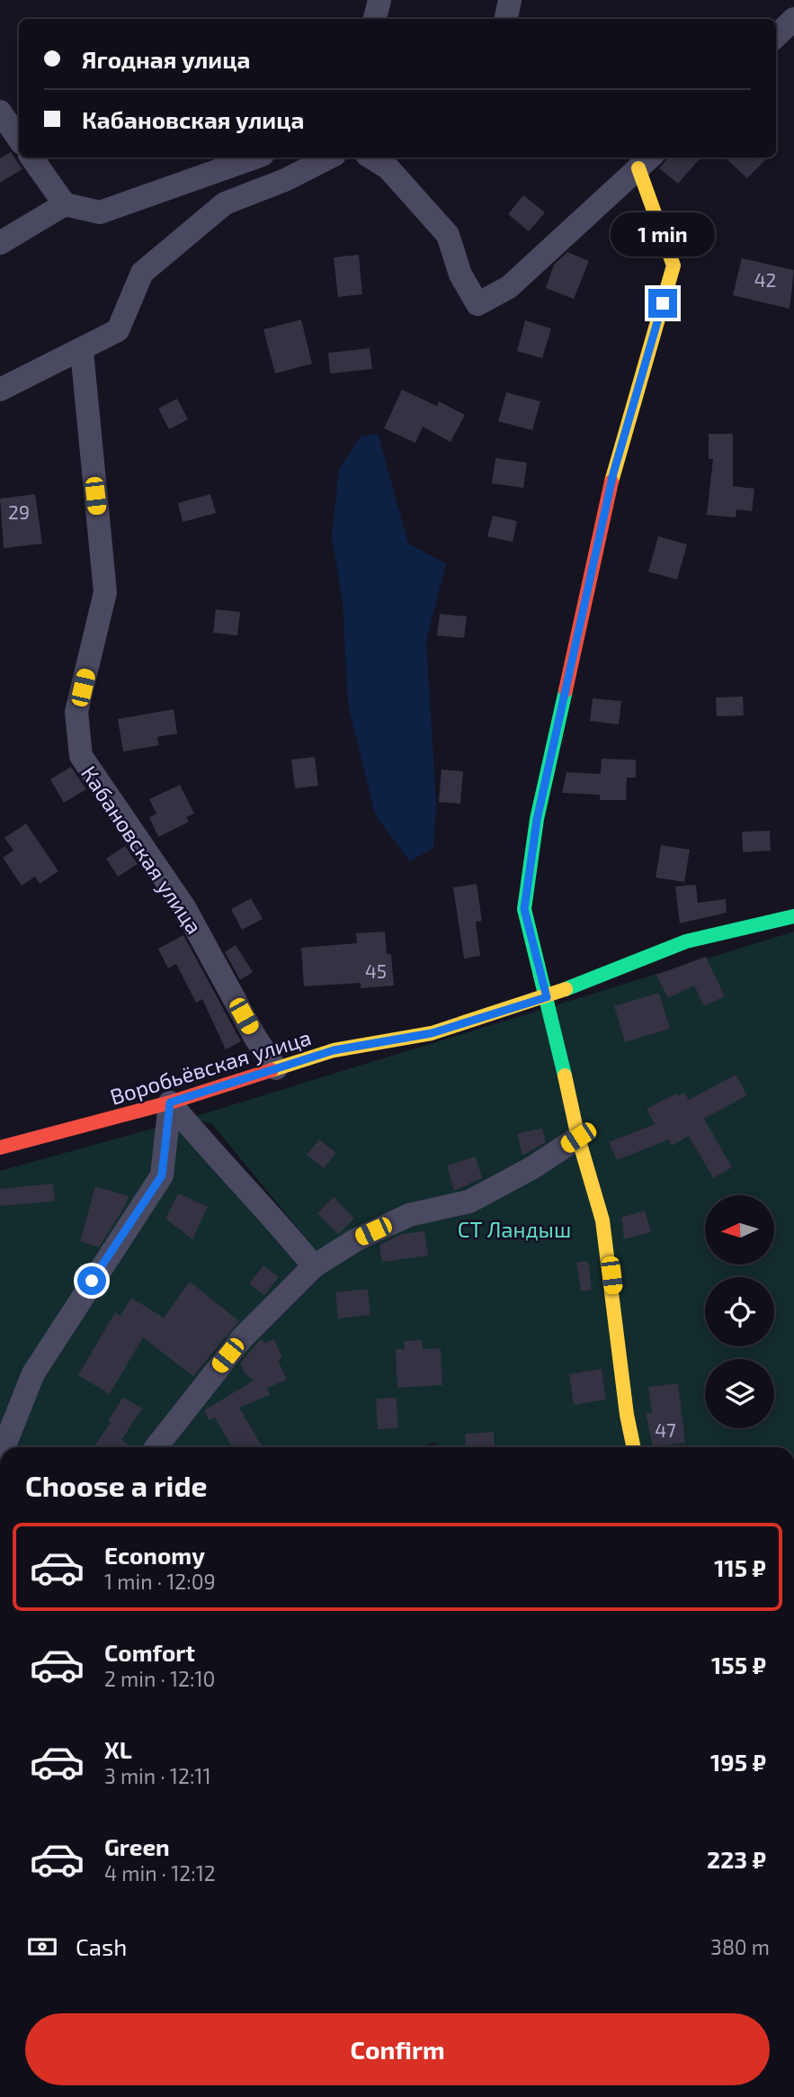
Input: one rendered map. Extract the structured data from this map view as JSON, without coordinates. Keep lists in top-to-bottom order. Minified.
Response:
{"streets":{"street":["Кабановская улица","Воробьёвская улица"]},"crossings":[["Кабановская улица","Воробьёвская улица"]],"parks":["СТ Ландыш"],"house_numbers":["42","29","45","47"],"north":"left","page":{"banner":["Ягодная улица","Кабановская улица"],"bubble":"1 min","heading":"Choose a ride","list":[{"name":"Economy","note":"1 min · 12:09","value":"115 ₽"},{"name":"Comfort","note":"2 min · 12:10","value":"155 ₽"},{"name":"XL","note":"3 min · 12:11","value":"195 ₽"},{"name":"Green","note":"4 min · 12:12","value":"223 ₽"}],"pay":["Cash","380 m"],"buttons":"Confirm"}}
